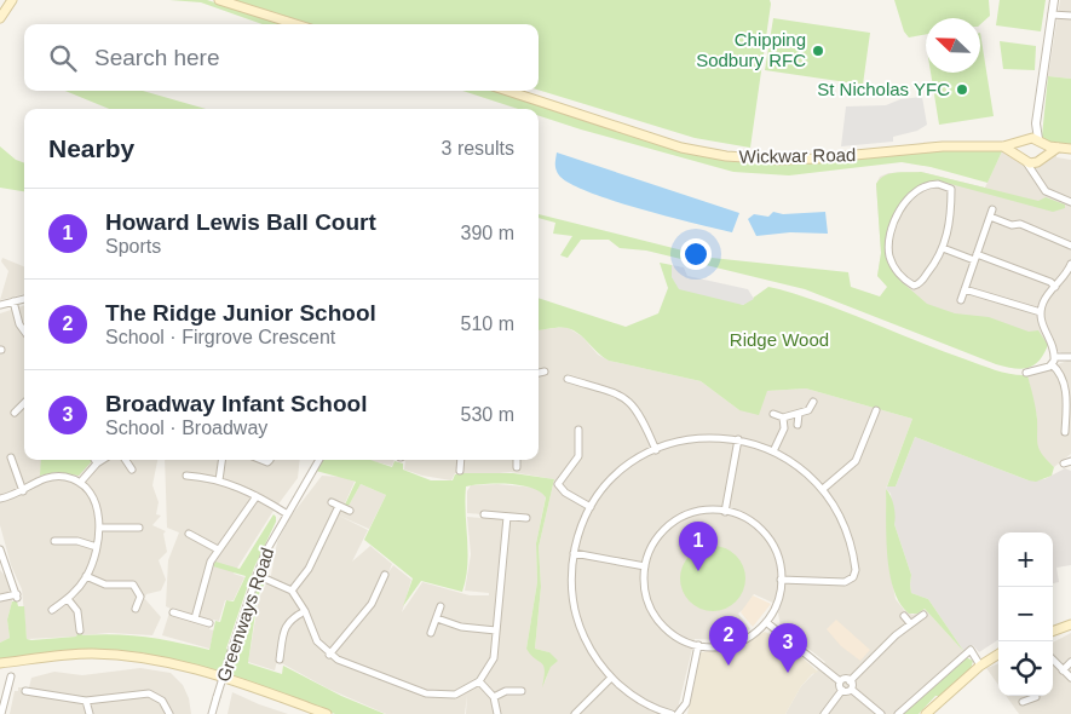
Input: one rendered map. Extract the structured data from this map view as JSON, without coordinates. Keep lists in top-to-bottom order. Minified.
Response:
{"streets":{"main road":["Wickwar Road"],"street":["Greenways Road"]},"parks":["Ridge Wood"],"places":["Chipping Sodbury RFC","St Nicholas YFC"],"north":"top left","page":{"search":"Search here","heading":["Nearby","3 results"],"list":[{"mark":"1","name":"Howard Lewis Ball Court","note":"Sports","value":"390 m"},{"mark":"2","name":"The Ridge Junior School","note":"School · Firgrove Crescent","value":"510 m"},{"mark":"3","name":"Broadway Infant School","note":"School · Broadway","value":"530 m"}],"pins":["1","2","3"],"map_buttons":["+","−"]}}
